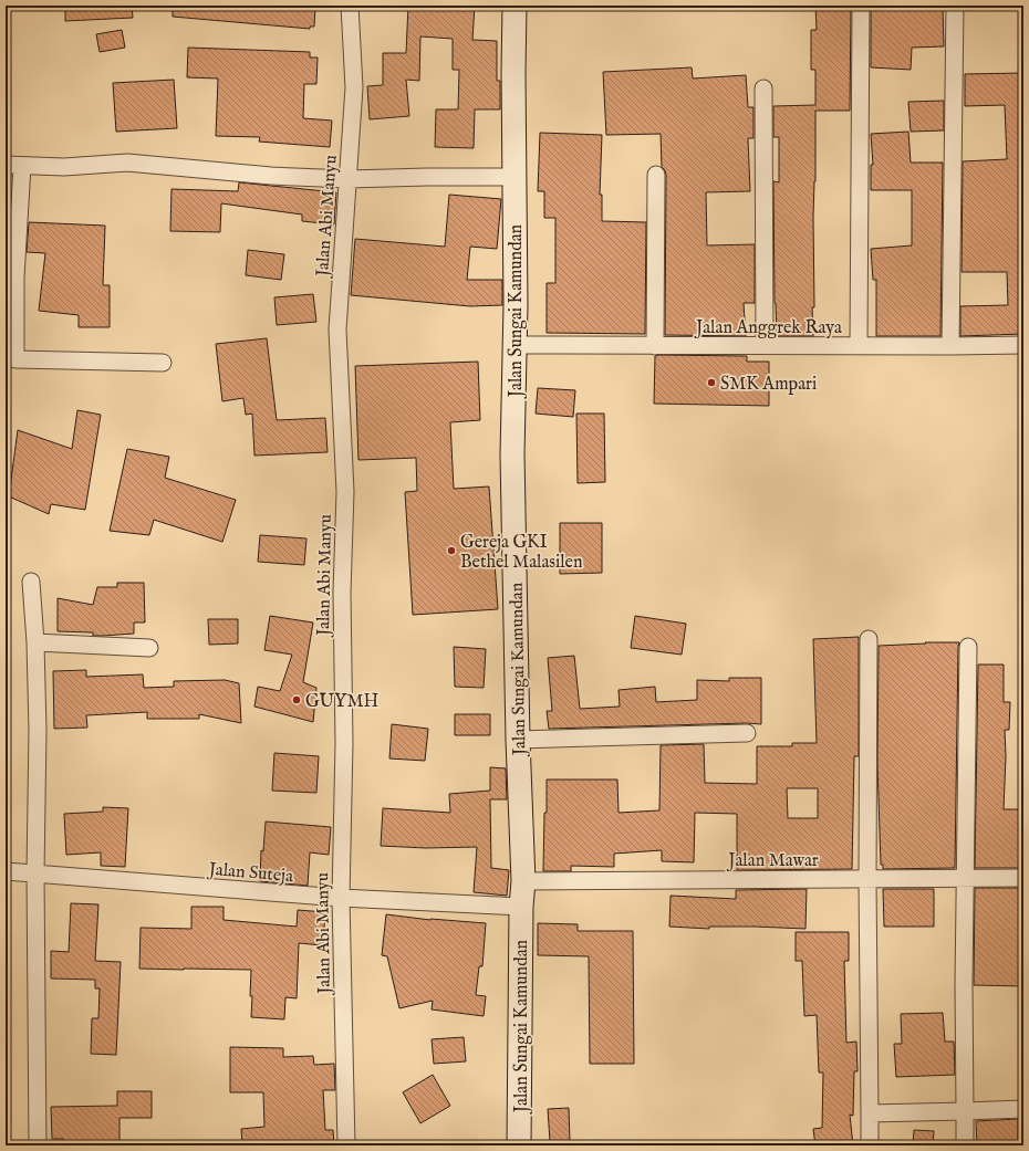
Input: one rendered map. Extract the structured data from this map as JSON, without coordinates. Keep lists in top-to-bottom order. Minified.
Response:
{"streets":{"main road":["Jalan Sungai Kamundan"],"street":["Jalan Abi Manyu","Jalan Anggrek Raya","Jalan Mawar","Jalan Suteja"]},"crossings":[["Jalan Abi Manyu","Jalan Suteja"],["Jalan Sungai Kamundan","Jalan Anggrek Raya"],["Jalan Sungai Kamundan","Jalan Mawar"],["Jalan Sungai Kamundan","Jalan Suteja"]],"places":["SMK Ampari","Gereja GKI Bethel Malasilen","GUYMH"]}
